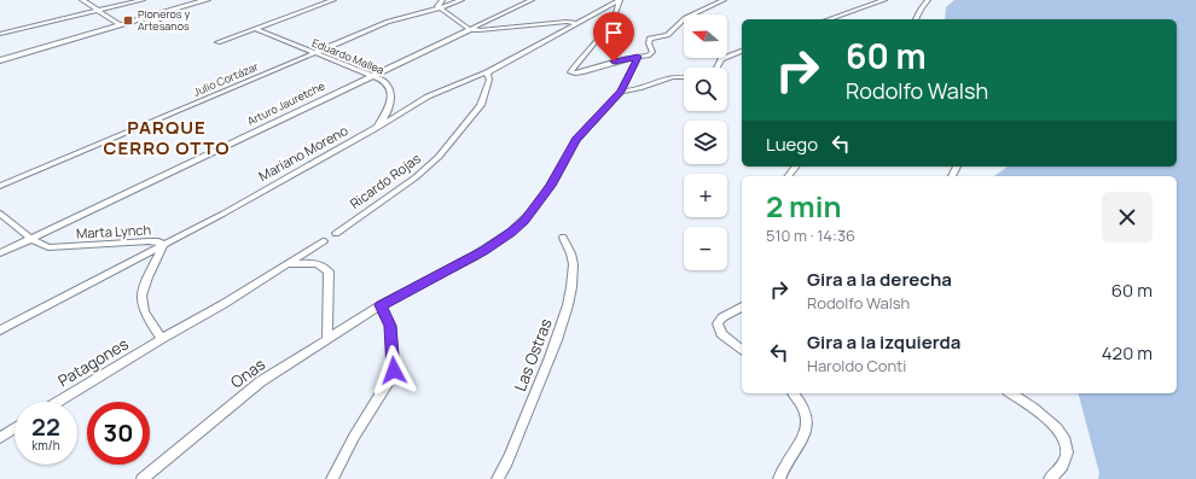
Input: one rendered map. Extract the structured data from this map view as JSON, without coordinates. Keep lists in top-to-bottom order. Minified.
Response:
{"streets":{"street":["Eduardo Mallea","Julio Cortázar","Arturo Jauretche","Mariano Moreno","Ricardo Rojas","Marta Lynch","Las Ostras","Patagones","Onas"]},"crossings":[["Eduardo Mallea","Julio Cortázar"],["Eduardo Mallea","Arturo Jauretche"],["Eduardo Mallea","Mariano Moreno"],["Arturo Jauretche","Marta Lynch"],["Mariano Moreno","Ricardo Rojas"],["Mariano Moreno","Marta Lynch"],["Marta Lynch","Patagones"]],"districts":["PARQUE CERRO OTTO"],"places":{"transit":["Pioneros y Artesanos"]},"north":"left","page":{"map_buttons":["+","−"],"turn":["60 m","Rodolfo Walsh"],"then":"Luego","heading":["2 min","510 m · 14:36"],"list":[{"name":"Gira a la derecha","note":"Rodolfo Walsh","value":"60 m"},{"name":"Gira a la izquierda","note":"Haroldo Conti","value":"420 m"}],"speed":"22 km/h","limit":"30"}}
